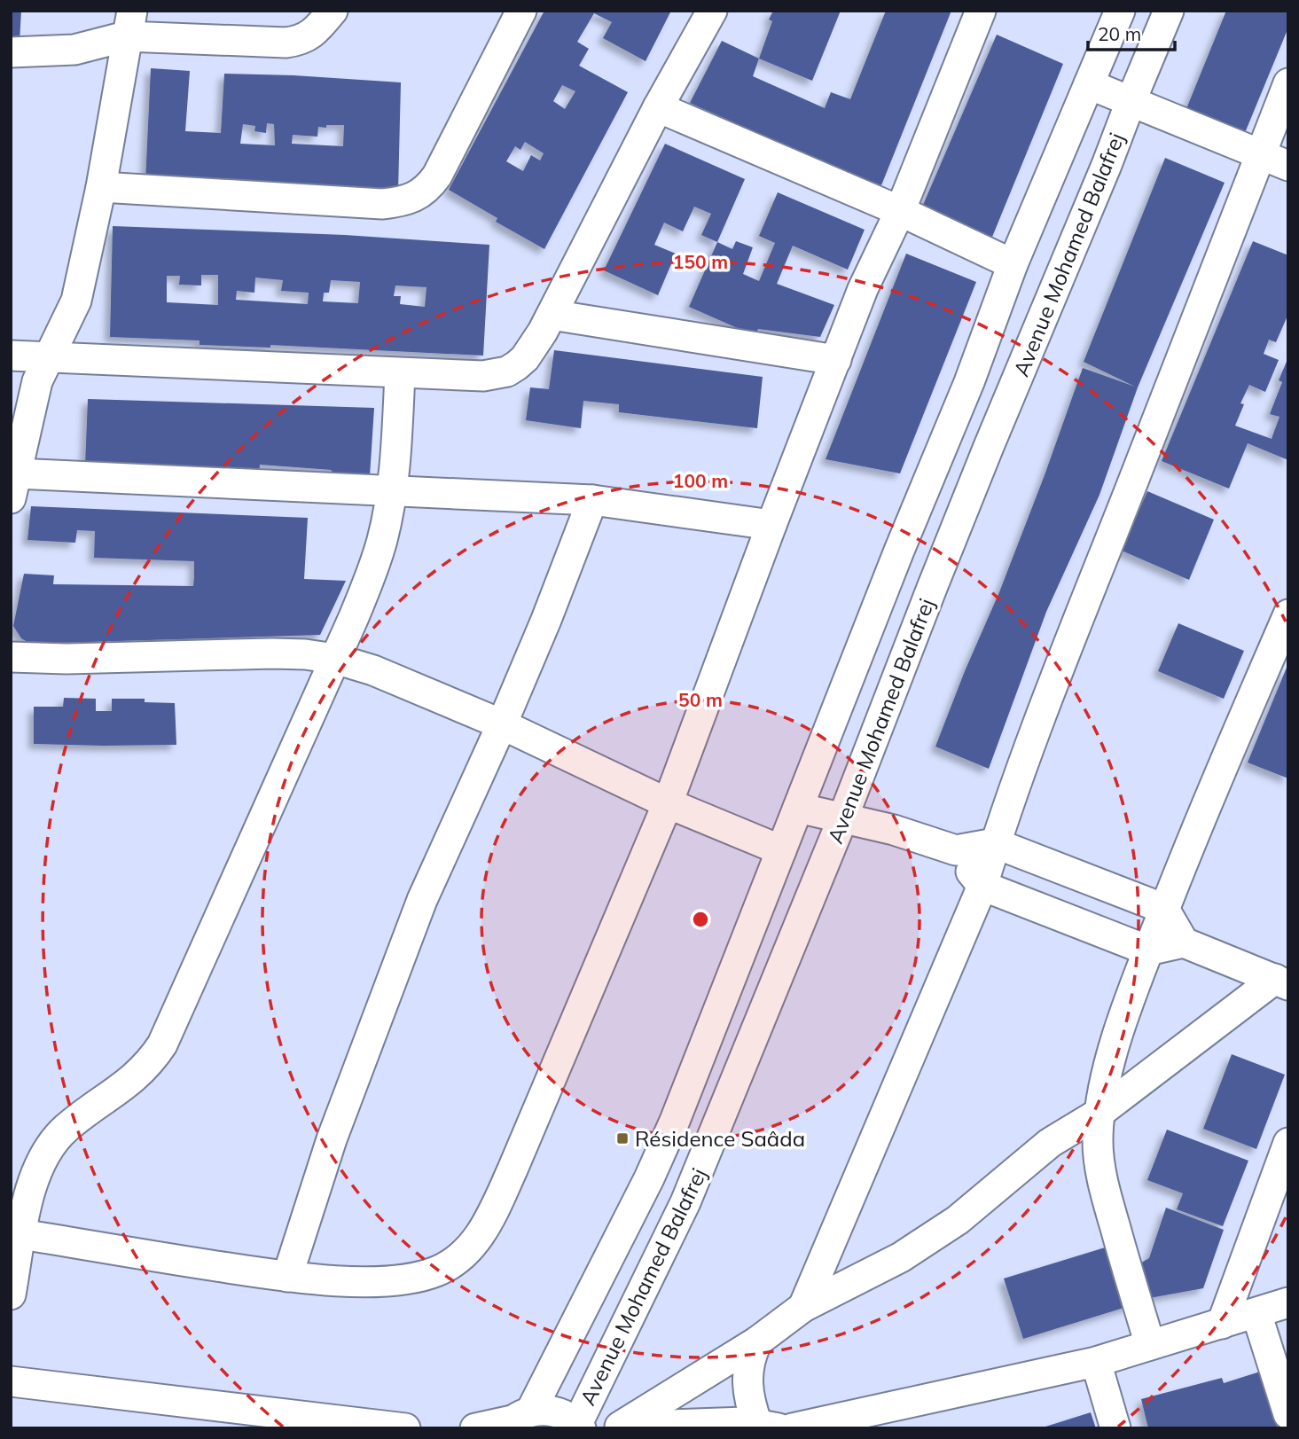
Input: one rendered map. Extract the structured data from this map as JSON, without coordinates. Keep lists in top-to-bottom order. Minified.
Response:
{"streets":{"street":["Avenue Mohamed Balafrej"]},"places":{"transit":["Résidence Saâda"]},"scale_bar":"20 m","rings":["150 m","100 m","50 m"]}
